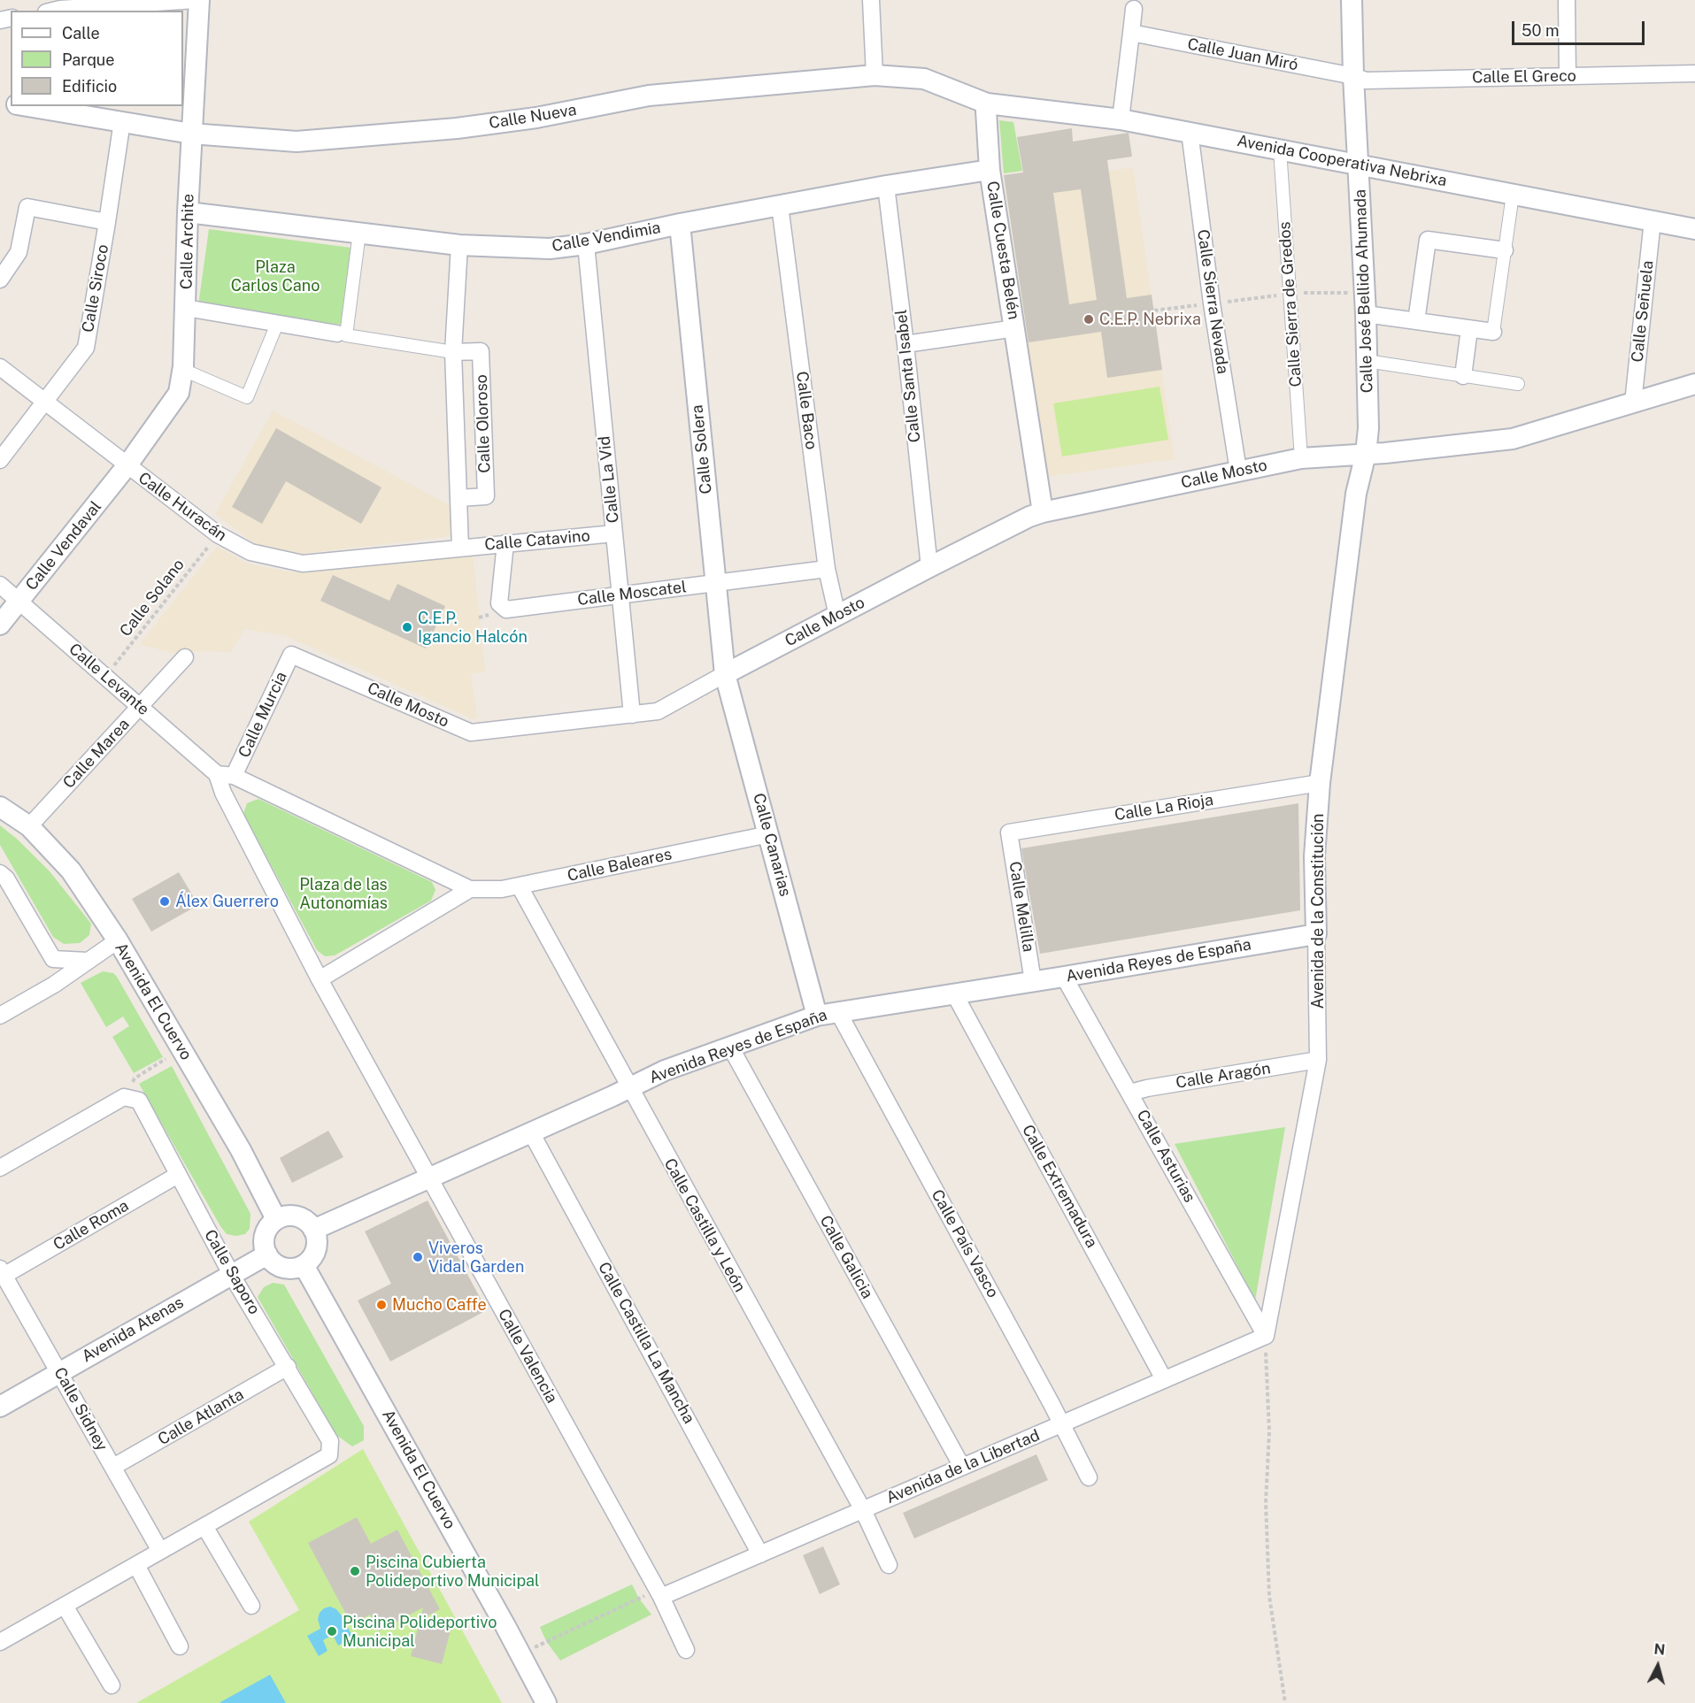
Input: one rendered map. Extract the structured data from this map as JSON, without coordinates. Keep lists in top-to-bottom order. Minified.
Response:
{"streets":{"street":["Calle Juan Miró","Calle El Greco","Calle Nueva","Avenida Cooperativa Nebrixa","Calle Vendimia","Calle Archite","Calle Cuesta Belén","Calle Siroco","Calle José Bellido Ahumada","Calle Sierra Nevada","Calle Sierra de Gredos","Calle Señuela","Calle Santa Isabel","Calle Baco","Calle Oloroso","Calle Solera","Calle Mosto","Calle La Vid","Calle Huracán","Calle Catavino","Calle Vendaval","Calle Moscatel","Calle Levante","Calle Murcia","Calle Marea","Calle La Rioja","Calle Canarias","Calle Baleares","Calle Melilla","Avenida de la Constitución","Avenida Reyes de España","Avenida El Cuervo","Calle Aragón","Calle Asturias","Calle Extremadura","Calle Roma","Calle Castilla y León","Calle País Vasco","Calle Galicia","Calle Saporo","Avenida Atenas","Calle Castilla La Mancha","Calle Valencia","Calle Sidney","Calle Atlanta","Avenida de la Libertad"],"path":["Calle Solano"]},"crossings":[["Calle Juan Miró","Calle El Greco"],["Calle Juan Miró","Calle José Bellido Ahumada"],["Calle El Greco","Calle José Bellido Ahumada"],["Calle Nueva","Calle Archite"],["Calle Nueva","Calle Siroco"],["Avenida Cooperativa Nebrixa","Calle Cuesta Belén"],["Avenida Cooperativa Nebrixa","Calle José Bellido Ahumada"],["Avenida Cooperativa Nebrixa","Calle Sierra Nevada"],["Avenida Cooperativa Nebrixa","Calle Sierra de Gredos"],["Avenida Cooperativa Nebrixa","Calle Señuela"],["Calle Vendimia","Calle Archite"],["Calle Vendimia","Calle Cuesta Belén"],["Calle Vendimia","Calle Santa Isabel"],["Calle Vendimia","Calle Baco"],["Calle Vendimia","Calle Oloroso"],["Calle Vendimia","Calle Solera"],["Calle Vendimia","Calle La Vid"],["Calle Archite","Calle Huracán"],["Calle Archite","Calle Vendaval"],["Calle Cuesta Belén","Calle Mosto"],["Calle Siroco","Calle Huracán"],["Calle José Bellido Ahumada","Calle Mosto"],["Calle José Bellido Ahumada","Avenida de la Constitución"],["Calle Sierra Nevada","Calle Mosto"],["Calle Sierra de Gredos","Calle Mosto"],["Calle Señuela","Calle Mosto"],["Calle Santa Isabel","Calle Mosto"],["Calle Baco","Calle Mosto"],["Calle Baco","Calle Moscatel"],["Calle Oloroso","Calle Huracán"],["Calle Oloroso","Calle Catavino"],["Calle Solera","Calle Mosto"],["Calle Solera","Calle Moscatel"],["Calle Solera","Calle Canarias"],["Calle Mosto","Calle La Vid"],["Calle Mosto","Calle Murcia"],["Calle Mosto","Calle Canarias"],["Calle Mosto","Avenida de la Constitución"],["Calle La Vid","Calle Catavino"],["Calle La Vid","Calle Moscatel"],["Calle Huracán","Calle Catavino"],["Calle Huracán","Calle Vendaval"],["Calle Huracán","Calle Solano"],["Calle Catavino","Calle Moscatel"],["Calle Vendaval","Calle Levante"],["Calle Solano","Calle Levante"],["Calle Levante","Calle Marea"],["Calle Marea","Avenida El Cuervo"],["Calle La Rioja","Calle Melilla"],["Calle La Rioja","Avenida de la Constitución"],["Calle Canarias","Calle Baleares"],["Calle Canarias","Avenida Reyes de España"],["Calle Baleares","Calle Castilla y León"],["Calle Melilla","Avenida Reyes de España"],["Avenida de la Constitución","Avenida Reyes de España"],["Avenida de la Constitución","Calle Aragón"],["Avenida de la Constitución","Calle Asturias"],["Avenida de la Constitución","Avenida de la Libertad"],["Avenida Reyes de España","Avenida El Cuervo"],["Avenida Reyes de España","Calle Asturias"],["Avenida Reyes de España","Calle Extremadura"],["Avenida Reyes de España","Calle Castilla y León"],["Avenida Reyes de España","Calle País Vasco"],["Avenida Reyes de España","Calle Galicia"],["Avenida Reyes de España","Avenida Atenas"],["Avenida Reyes de España","Calle Castilla La Mancha"],["Avenida Reyes de España","Calle Valencia"],["Avenida El Cuervo","Avenida Atenas"],["Calle Aragón","Calle Asturias"],["Calle Asturias","Avenida de la Libertad"],["Calle Extremadura","Avenida de la Libertad"],["Calle Roma","Calle Saporo"],["Calle Roma","Calle Sidney"],["Calle Castilla y León","Avenida de la Libertad"],["Calle País Vasco","Avenida de la Libertad"],["Calle Galicia","Avenida de la Libertad"],["Calle Saporo","Avenida Atenas"],["Calle Saporo","Calle Atlanta"],["Avenida Atenas","Calle Sidney"],["Calle Castilla La Mancha","Avenida de la Libertad"],["Calle Valencia","Avenida de la Libertad"],["Calle Sidney","Calle Atlanta"]],"parks":["Plaza Carlos Cano","Plaza de las Autonomías"],"places":["C.E.P. Nebrixa","C.E.P. Igancio Halcón","Álex Guerrero","Viveros Vidal Garden","Mucho Caffe","Piscina Cubierta Polideportivo Municipal","Piscina Polideportivo Municipal"],"legend":["Calle","Parque","Edificio"],"scale_bar":"50 m","north":"top"}
